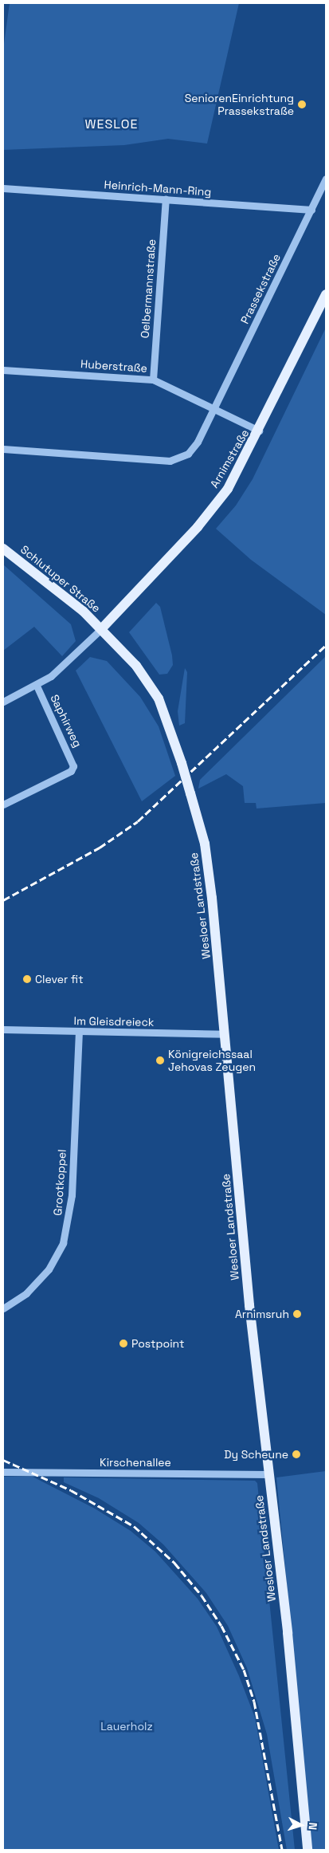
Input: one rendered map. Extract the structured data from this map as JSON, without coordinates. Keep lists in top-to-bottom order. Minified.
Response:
{"streets":{"main road":["Arnimstraße","Schlutuper Straße","Wesloer Landstraße"],"street":["Heinrich-Mann-Ring","Oelbermannstraße","Prassekstraße","Huberstraße","Saphirweg","Im Gleisdreieck","Grootkoppel","Kirschenallee"]},"crossings":[["Heinrich-Mann-Ring","Oelbermannstraße"],["Heinrich-Mann-Ring","Prassekstraße"],["Oelbermannstraße","Huberstraße"],["Prassekstraße","Huberstraße"],["Huberstraße","Arnimstraße"],["Arnimstraße","Schlutuper Straße"],["Arnimstraße","Wesloer Landstraße"],["Schlutuper Straße","Wesloer Landstraße"],["Wesloer Landstraße","Im Gleisdreieck"],["Wesloer Landstraße","Kirschenallee"],["Im Gleisdreieck","Grootkoppel"]],"districts":["WESLOE"],"parks":["Lauerholz"],"places":["SeniorenEinrichtung Prassekstraße","Clever fit","Königreichssaal Jehovas Zeugen","Arnimsruh","Postpoint","Dy Scheune"],"north":"right"}
